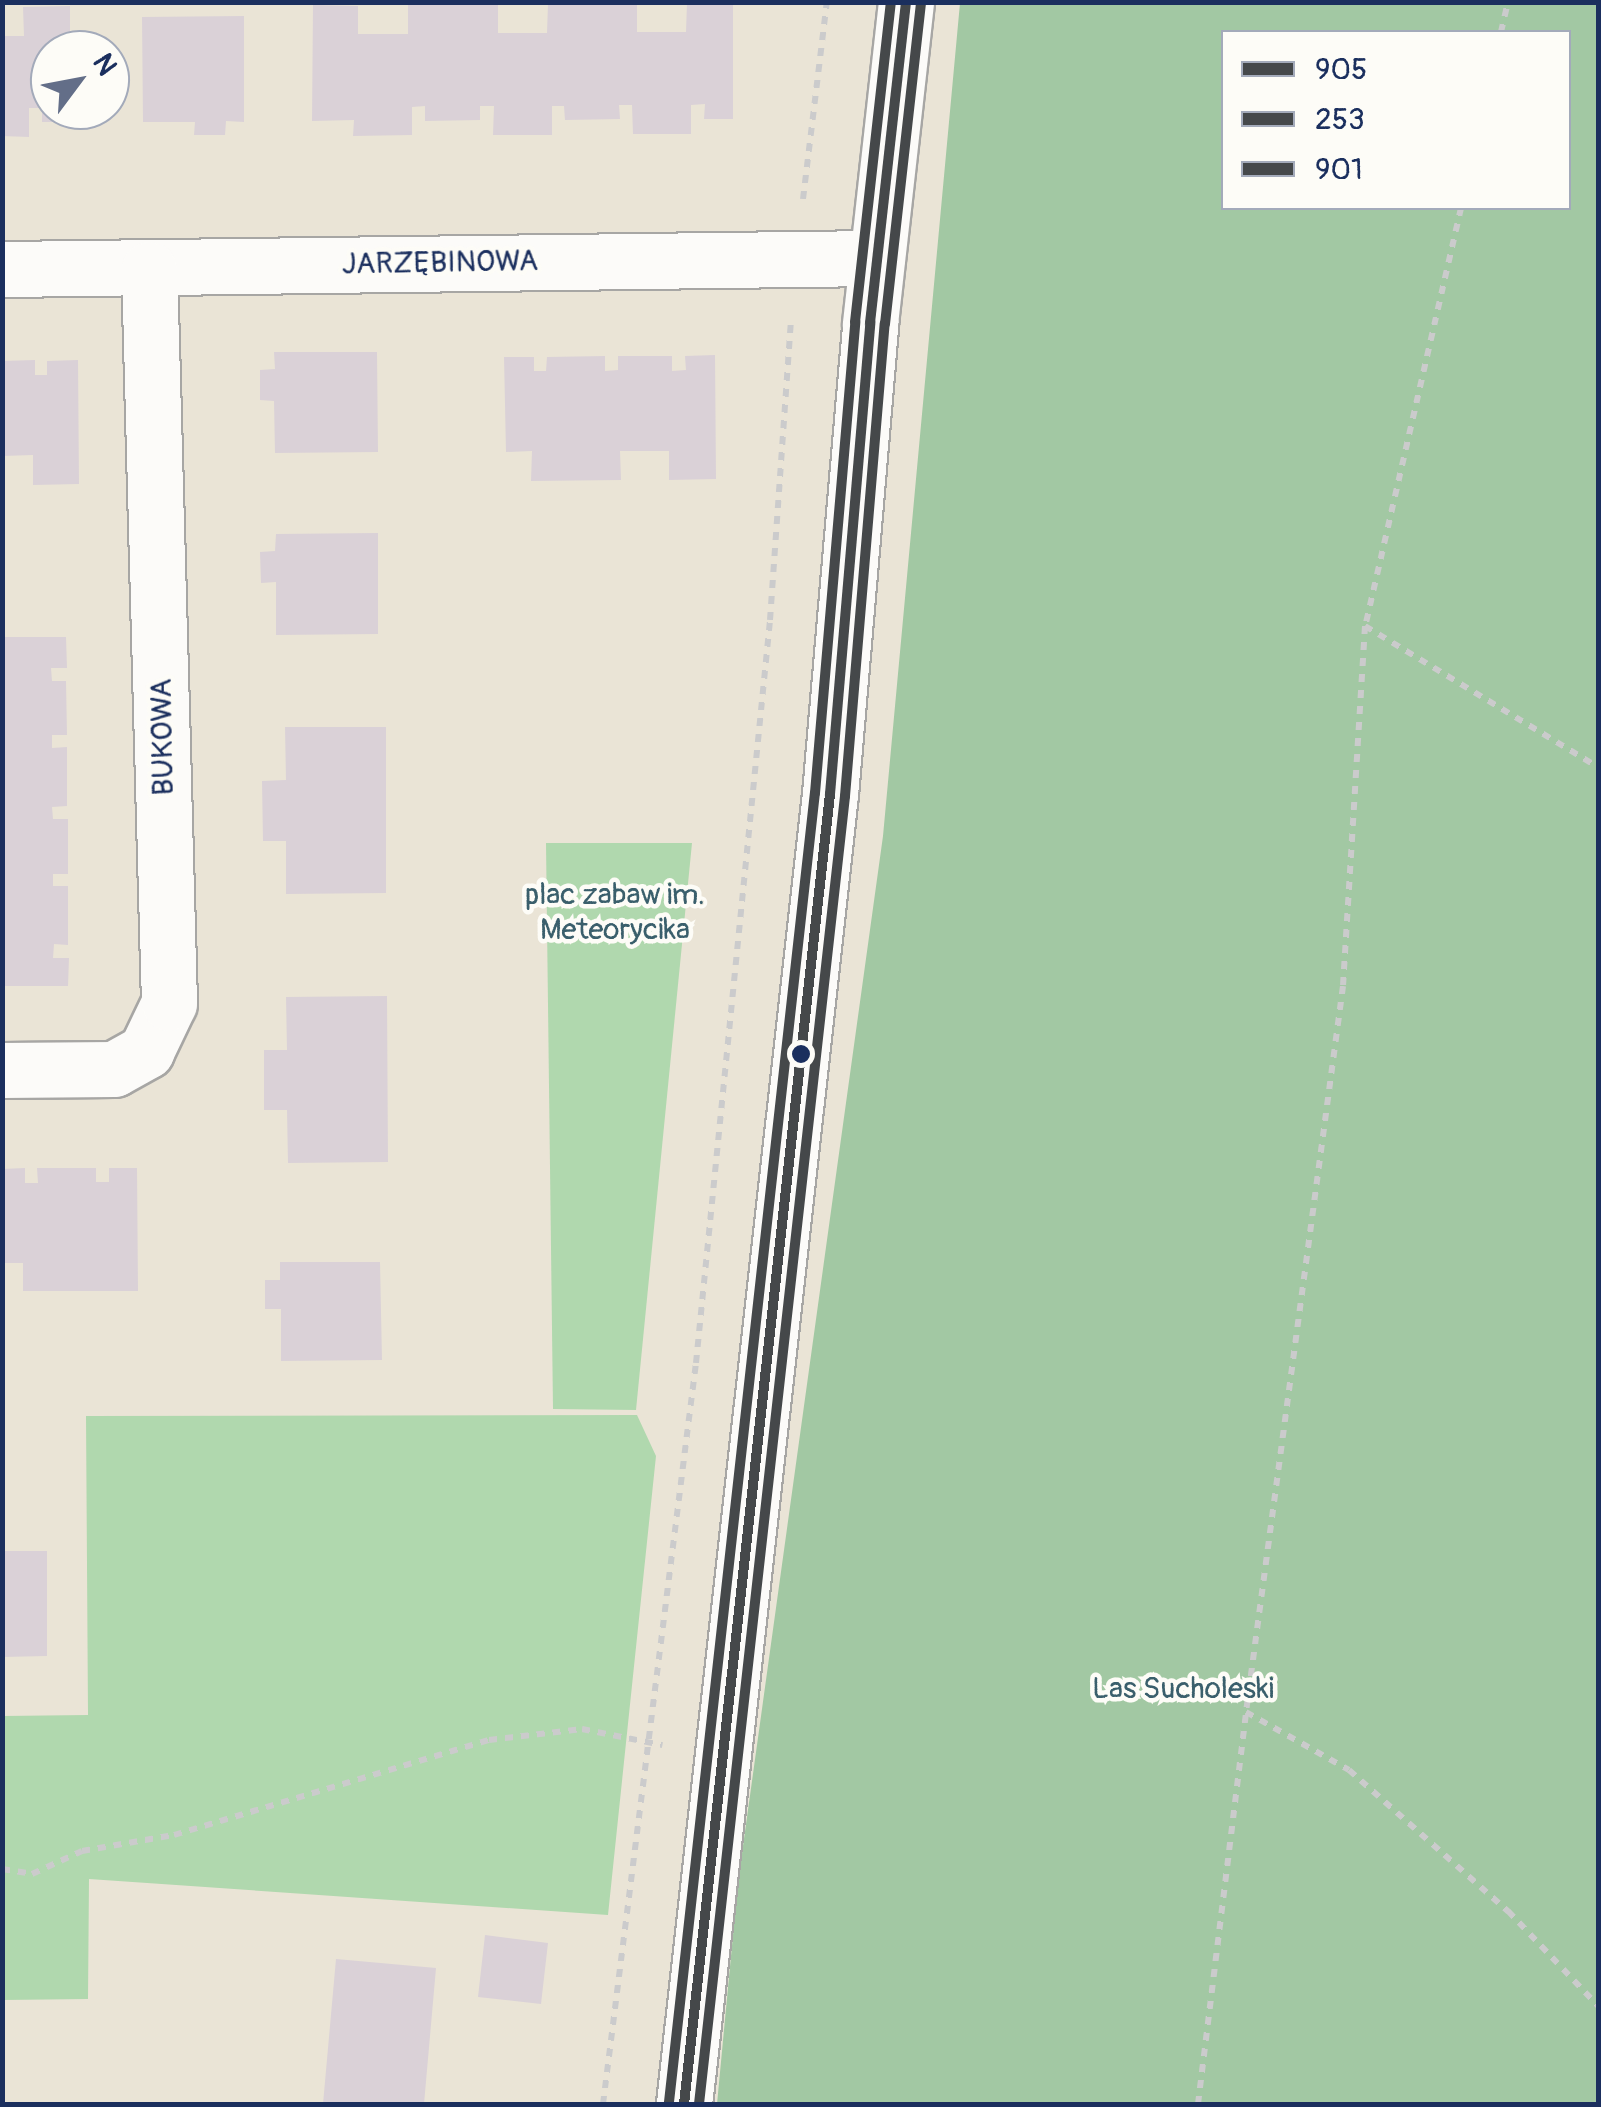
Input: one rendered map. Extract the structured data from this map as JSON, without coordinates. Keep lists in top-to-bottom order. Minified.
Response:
{"streets":{"street":["JARZĘBINOWA","BUKOWA"]},"crossings":[["JARZĘBINOWA","BUKOWA"]],"parks":["plac zabaw im. Meteorycika","Las Sucholeski"],"lines":["transit line 905","transit line 901","transit line 253"],"legend":["905","253","901"],"north":"top right"}
